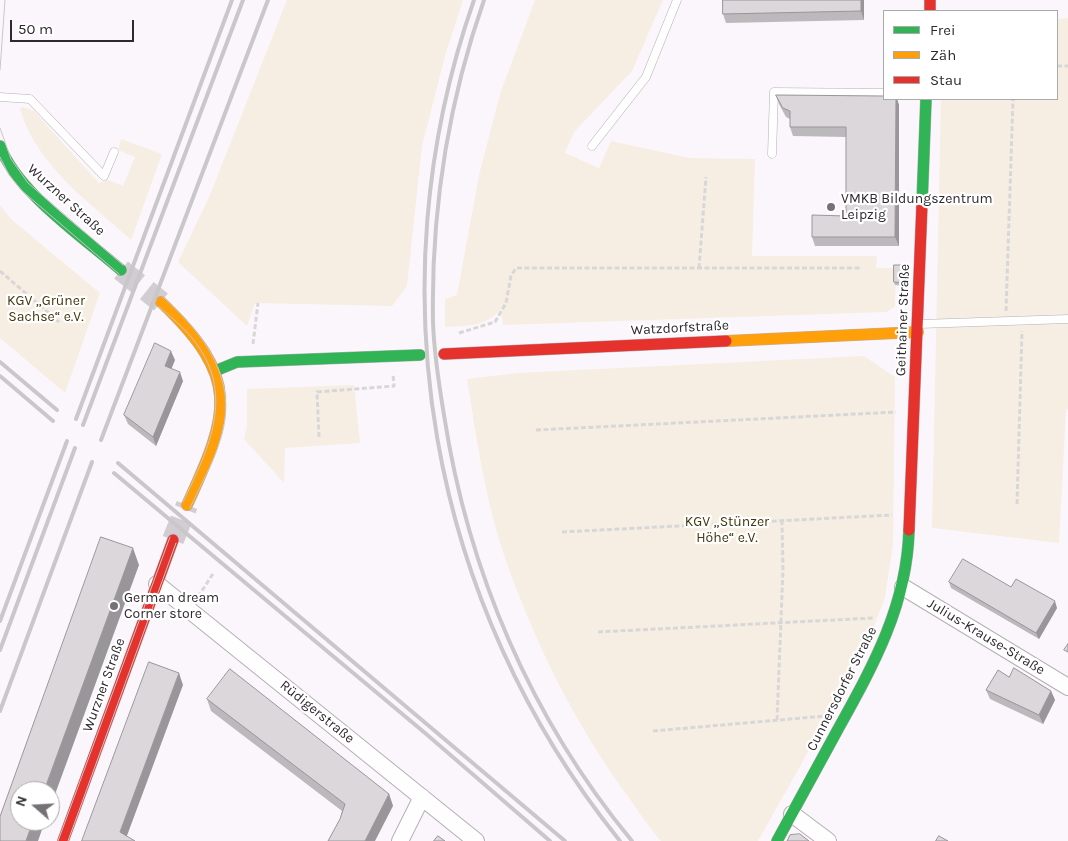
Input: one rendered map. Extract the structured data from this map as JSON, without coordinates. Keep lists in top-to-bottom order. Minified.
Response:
{"streets":{"street":["Wurzner Straße","Geithainer Straße","Watzdorfstraße","Julius-Krause-Straße","Cunnersdorfer Straße","Rüdigerstraße"]},"crossings":[["Wurzner Straße","Rüdigerstraße"],["Geithainer Straße","Watzdorfstraße"],["Geithainer Straße","Cunnersdorfer Straße"],["Julius-Krause-Straße","Cunnersdorfer Straße"]],"parks":["KGV „Grüner Sachse“ e.V.","KGV „Stünzer Höhe“ e.V."],"places":["VMKB Bildungszentrum Leipzig","German dream Corner store"],"legend":["Frei","Zäh","Stau"],"scale_bar":"50 m","north":"left"}
